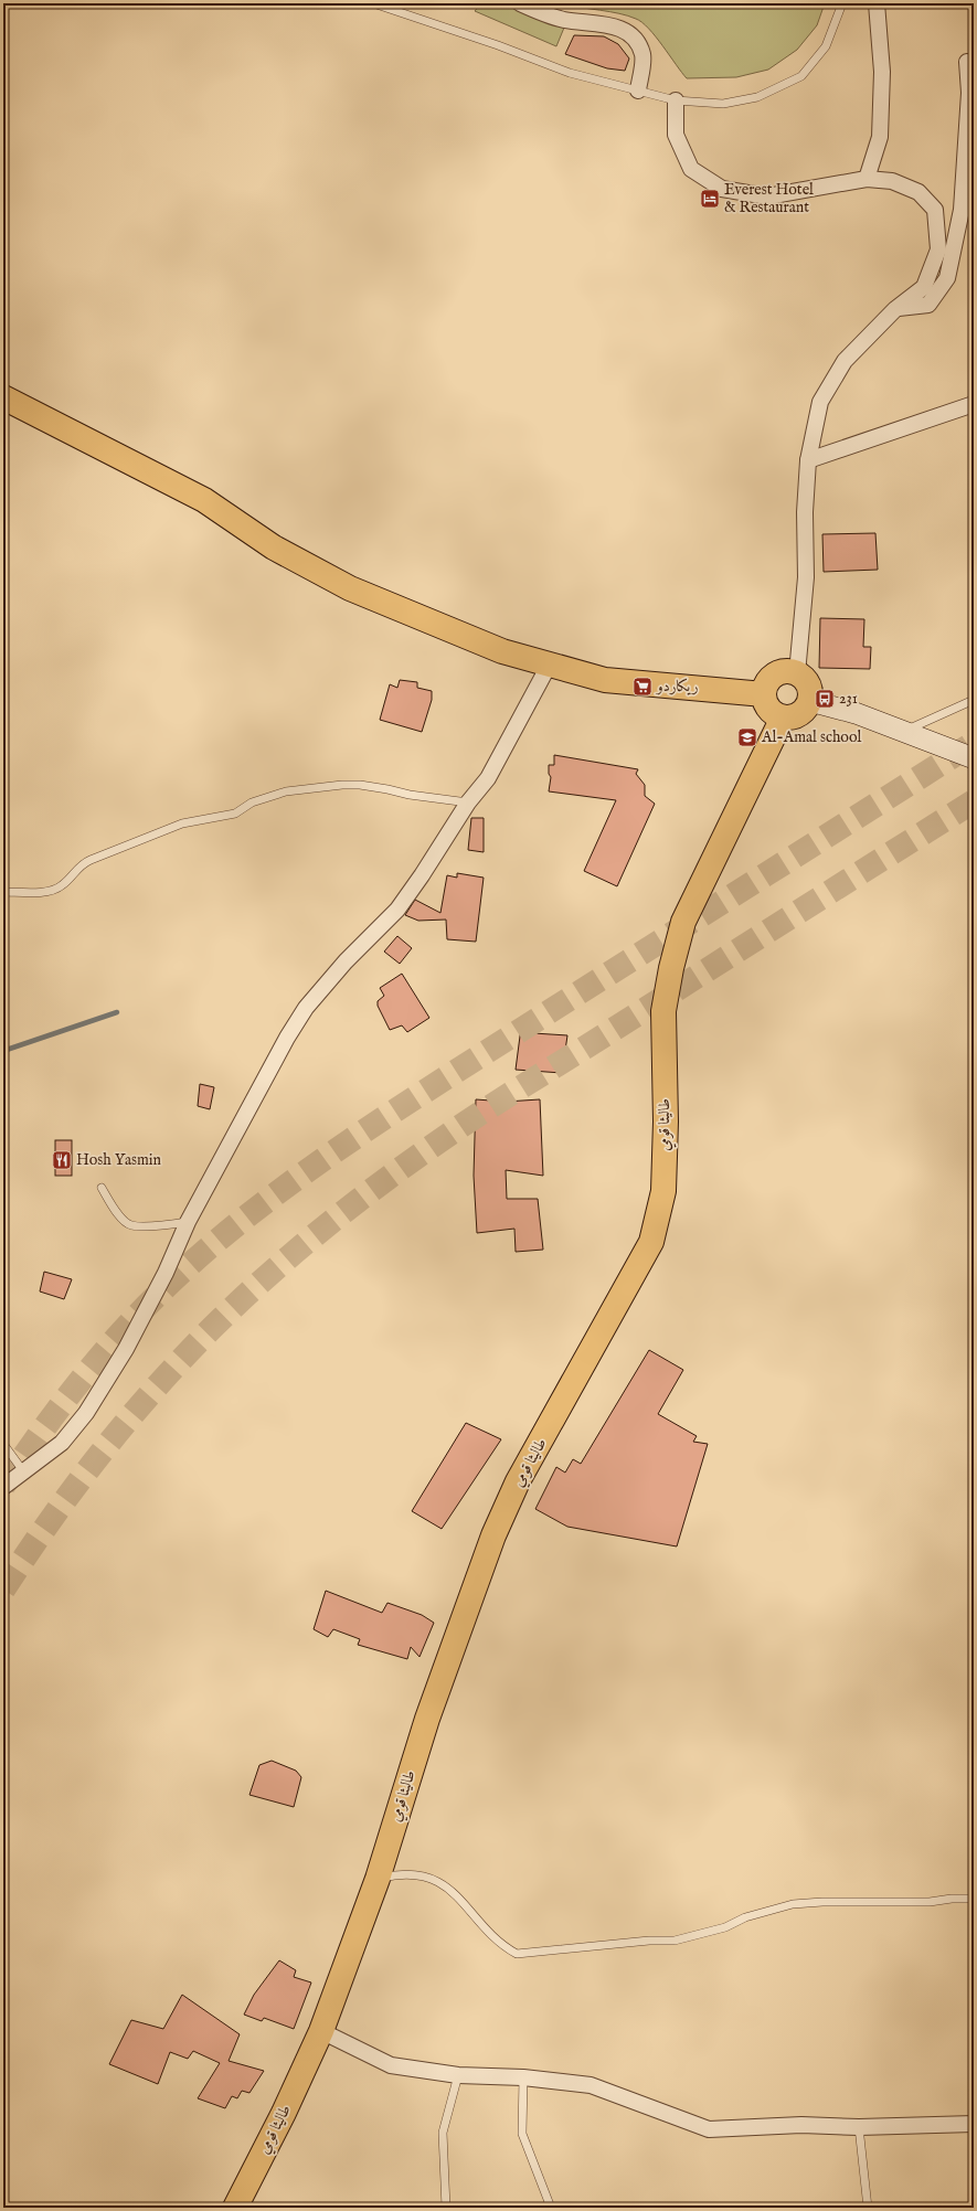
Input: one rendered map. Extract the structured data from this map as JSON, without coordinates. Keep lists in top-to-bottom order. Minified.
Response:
{"streets":{"main road":["طاليثا قومي"]},"places":{"hotel":["Everest Hotel & Restaurant"],"supermarket":["ريكاردو"],"bus stop":["231"],"school or university":["Al-Amal school"],"restaurant":["Hosh Yasmin"]}}
